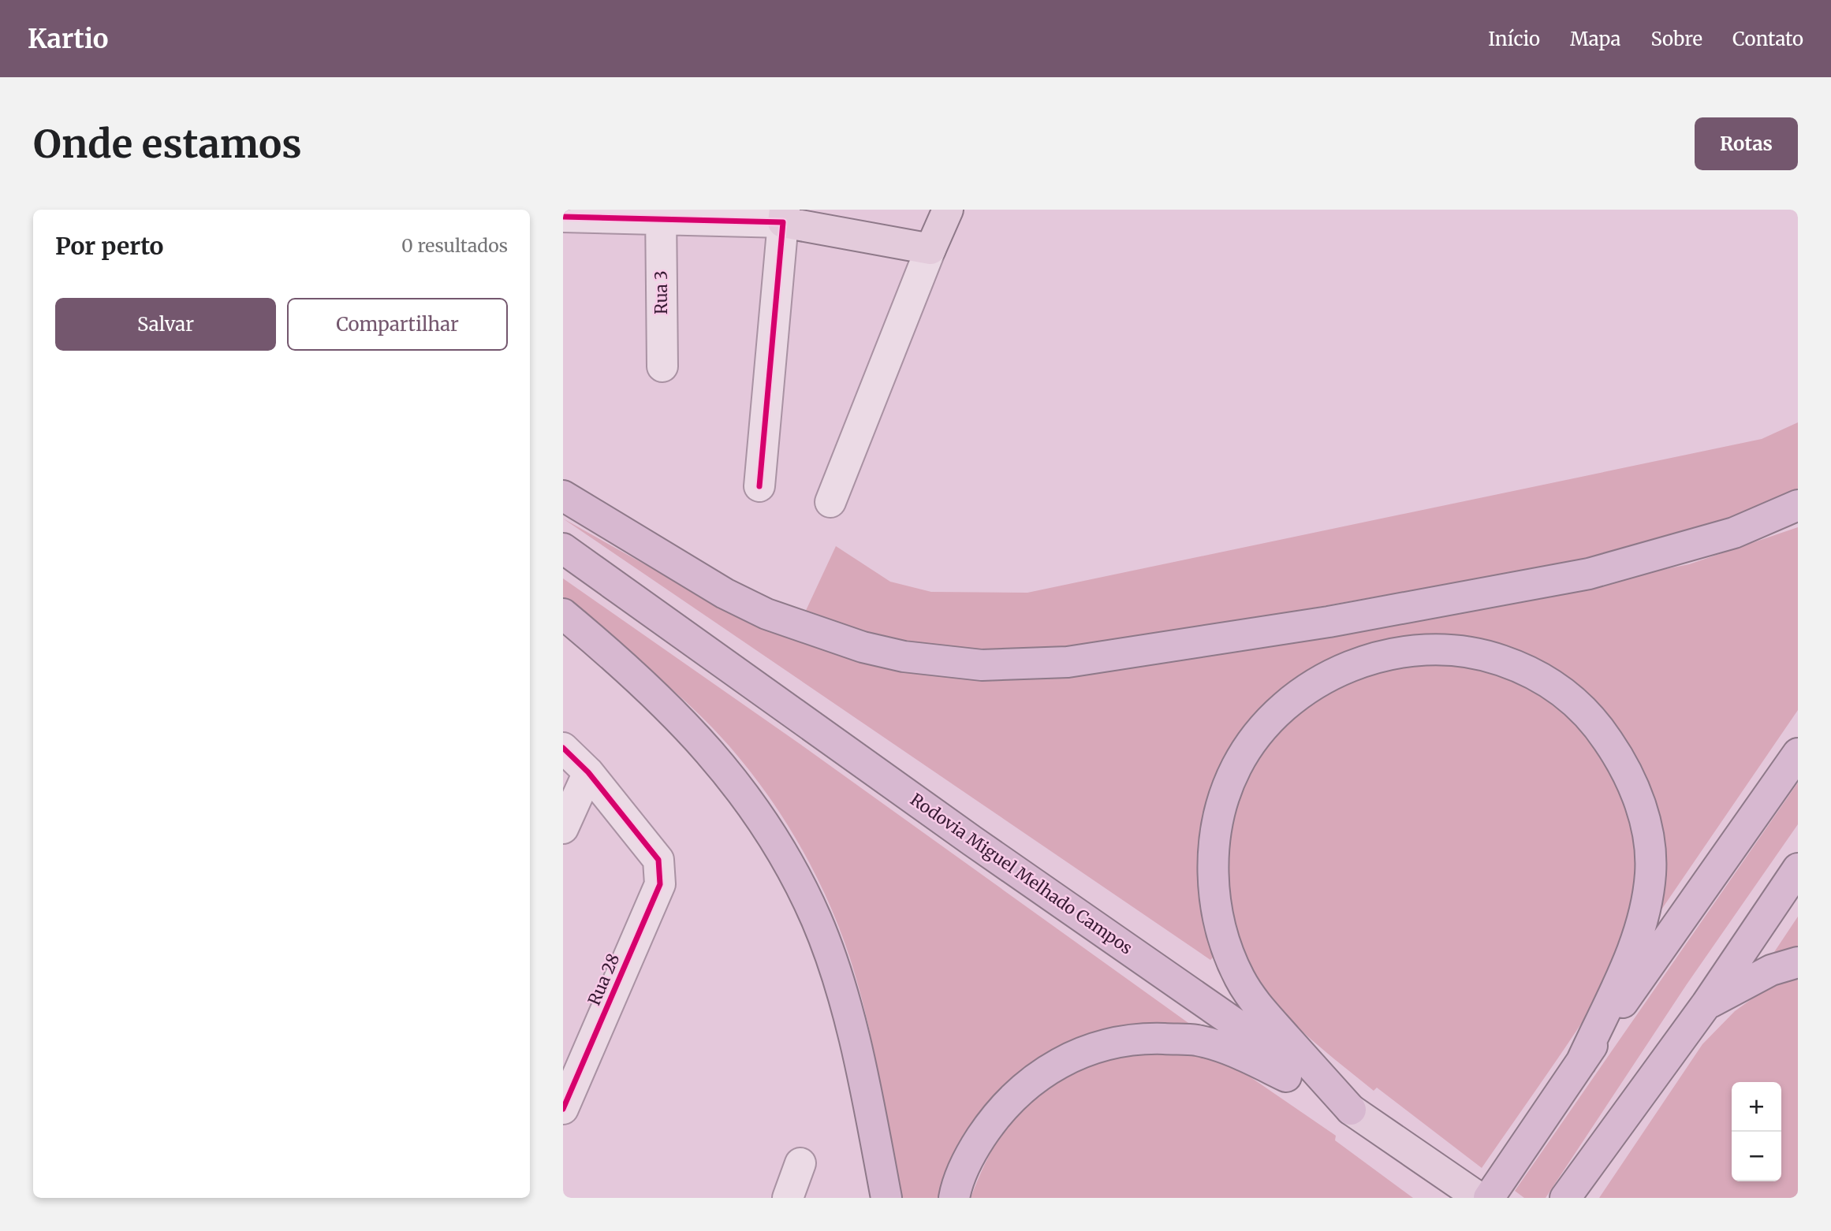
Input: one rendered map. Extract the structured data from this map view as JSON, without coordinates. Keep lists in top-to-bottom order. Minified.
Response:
{"streets":{"highway":["Rodovia Miguel Melhado Campos"],"street":["Rua 3","Rua 28"]},"page":{"header":"Kartio","nav":["Início","Mapa","Sobre","Contato"],"buttons":["Rotas",["Salvar","Compartilhar"]],"title":"Onde estamos","heading":["Por perto","0 resultados"],"map_buttons":["+","−"]}}
